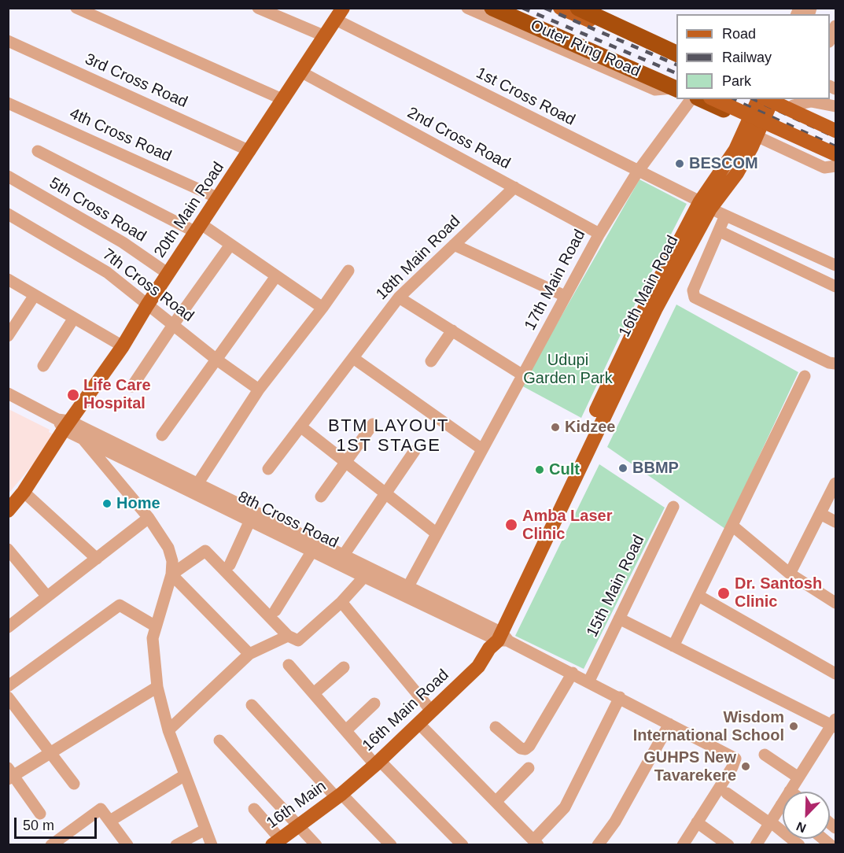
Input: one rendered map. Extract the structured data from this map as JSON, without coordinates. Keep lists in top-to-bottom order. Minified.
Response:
{"streets":{"highway":["Outer Ring Road"],"main road":["20th Main Road","16th Main Road","16th Main"],"street":["3rd Cross Road","1st Cross Road","4th Cross Road","2nd Cross Road","5th Cross Road","18th Main Road","17th Main Road","7th Cross Road","8th Cross Road","15th Main Road"]},"crossings":[["3rd Cross Road","20th Main Road"],["1st Cross Road","20th Main Road"],["1st Cross Road","17th Main Road"],["1st Cross Road","16th Main Road"],["4th Cross Road","20th Main Road"],["2nd Cross Road","20th Main Road"],["2nd Cross Road","18th Main Road"],["2nd Cross Road","17th Main Road"],["5th Cross Road","20th Main Road"],["20th Main Road","7th Cross Road"],["20th Main Road","8th Cross Road"],["17th Main Road","8th Cross Road"],["16th Main Road","8th Cross Road"],["16th Main Road","16th Main"],["8th Cross Road","15th Main Road"]],"districts":["BTM LAYOUT 1ST STAGE"],"parks":["Udupi Garden Park"],"places":["BESCOM","Life Care Hospital","Kidzee","BBMP","Cult","Home","Amba Laser Clinic","Dr. Santosh Clinic","Wisdom International School","GUHPS New Tavarekere"],"legend":["Road","Railway","Park"],"scale_bar":"50 m","north":"bottom left"}
